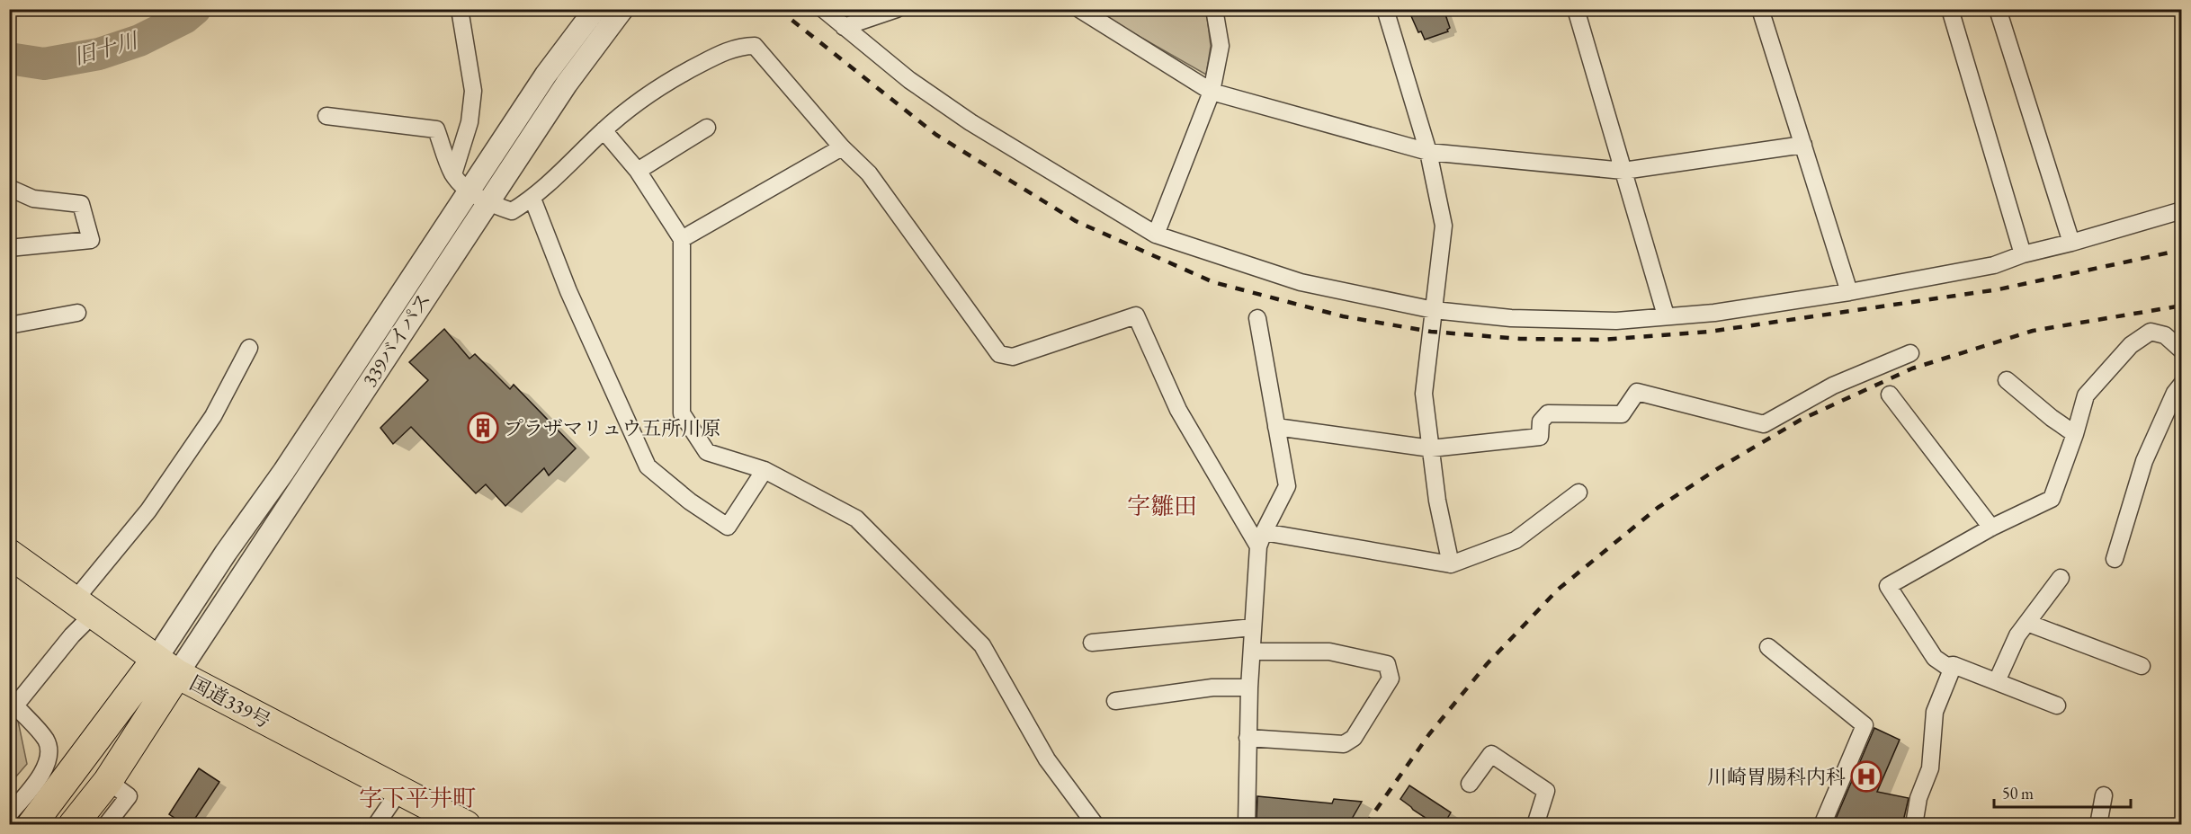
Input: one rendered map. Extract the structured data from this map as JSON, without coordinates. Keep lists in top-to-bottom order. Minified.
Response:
{"streets":{"highway":["国道339号"],"street":["339バイパス"]},"crossings":[["339バイパス","国道339号"]],"districts":["字雛田","字下平井町"],"water":["旧十川"],"places":{"building":["プラザマリュウ五所川原"],"hospital":["川崎胃腸科内科"]},"scale_bar":"50 m"}
